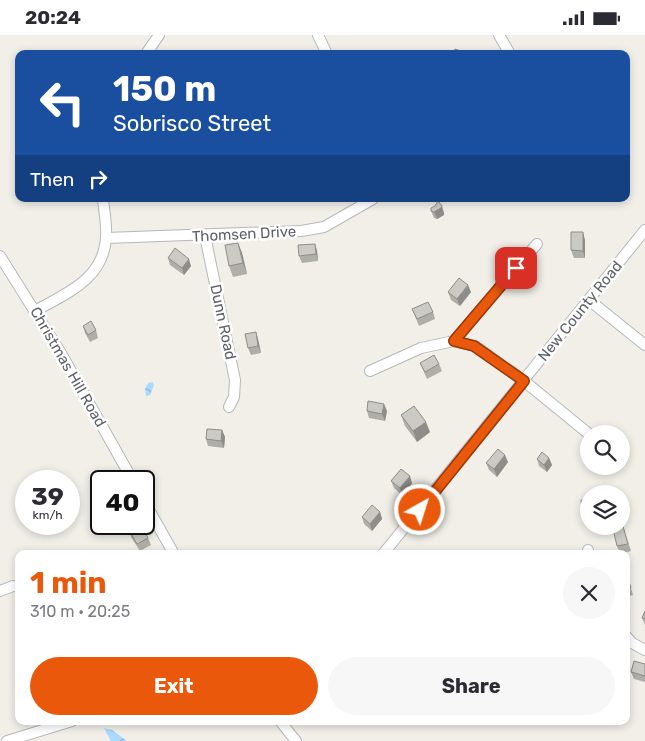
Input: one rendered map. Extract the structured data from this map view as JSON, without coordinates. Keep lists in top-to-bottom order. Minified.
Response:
{"streets":{"street":["Thomsen Drive","New County Road","Dunn Road","Christmas Hill Road"]},"crossings":[["Thomsen Drive","Dunn Road"]],"page":{"status":"20:24","turn":["150 m","Sobrisco Street"],"then":"Then","speed":"39 km/h","limit":"40","heading":["1 min","310 m · 20:25"],"buttons":["Exit","Share"]}}
